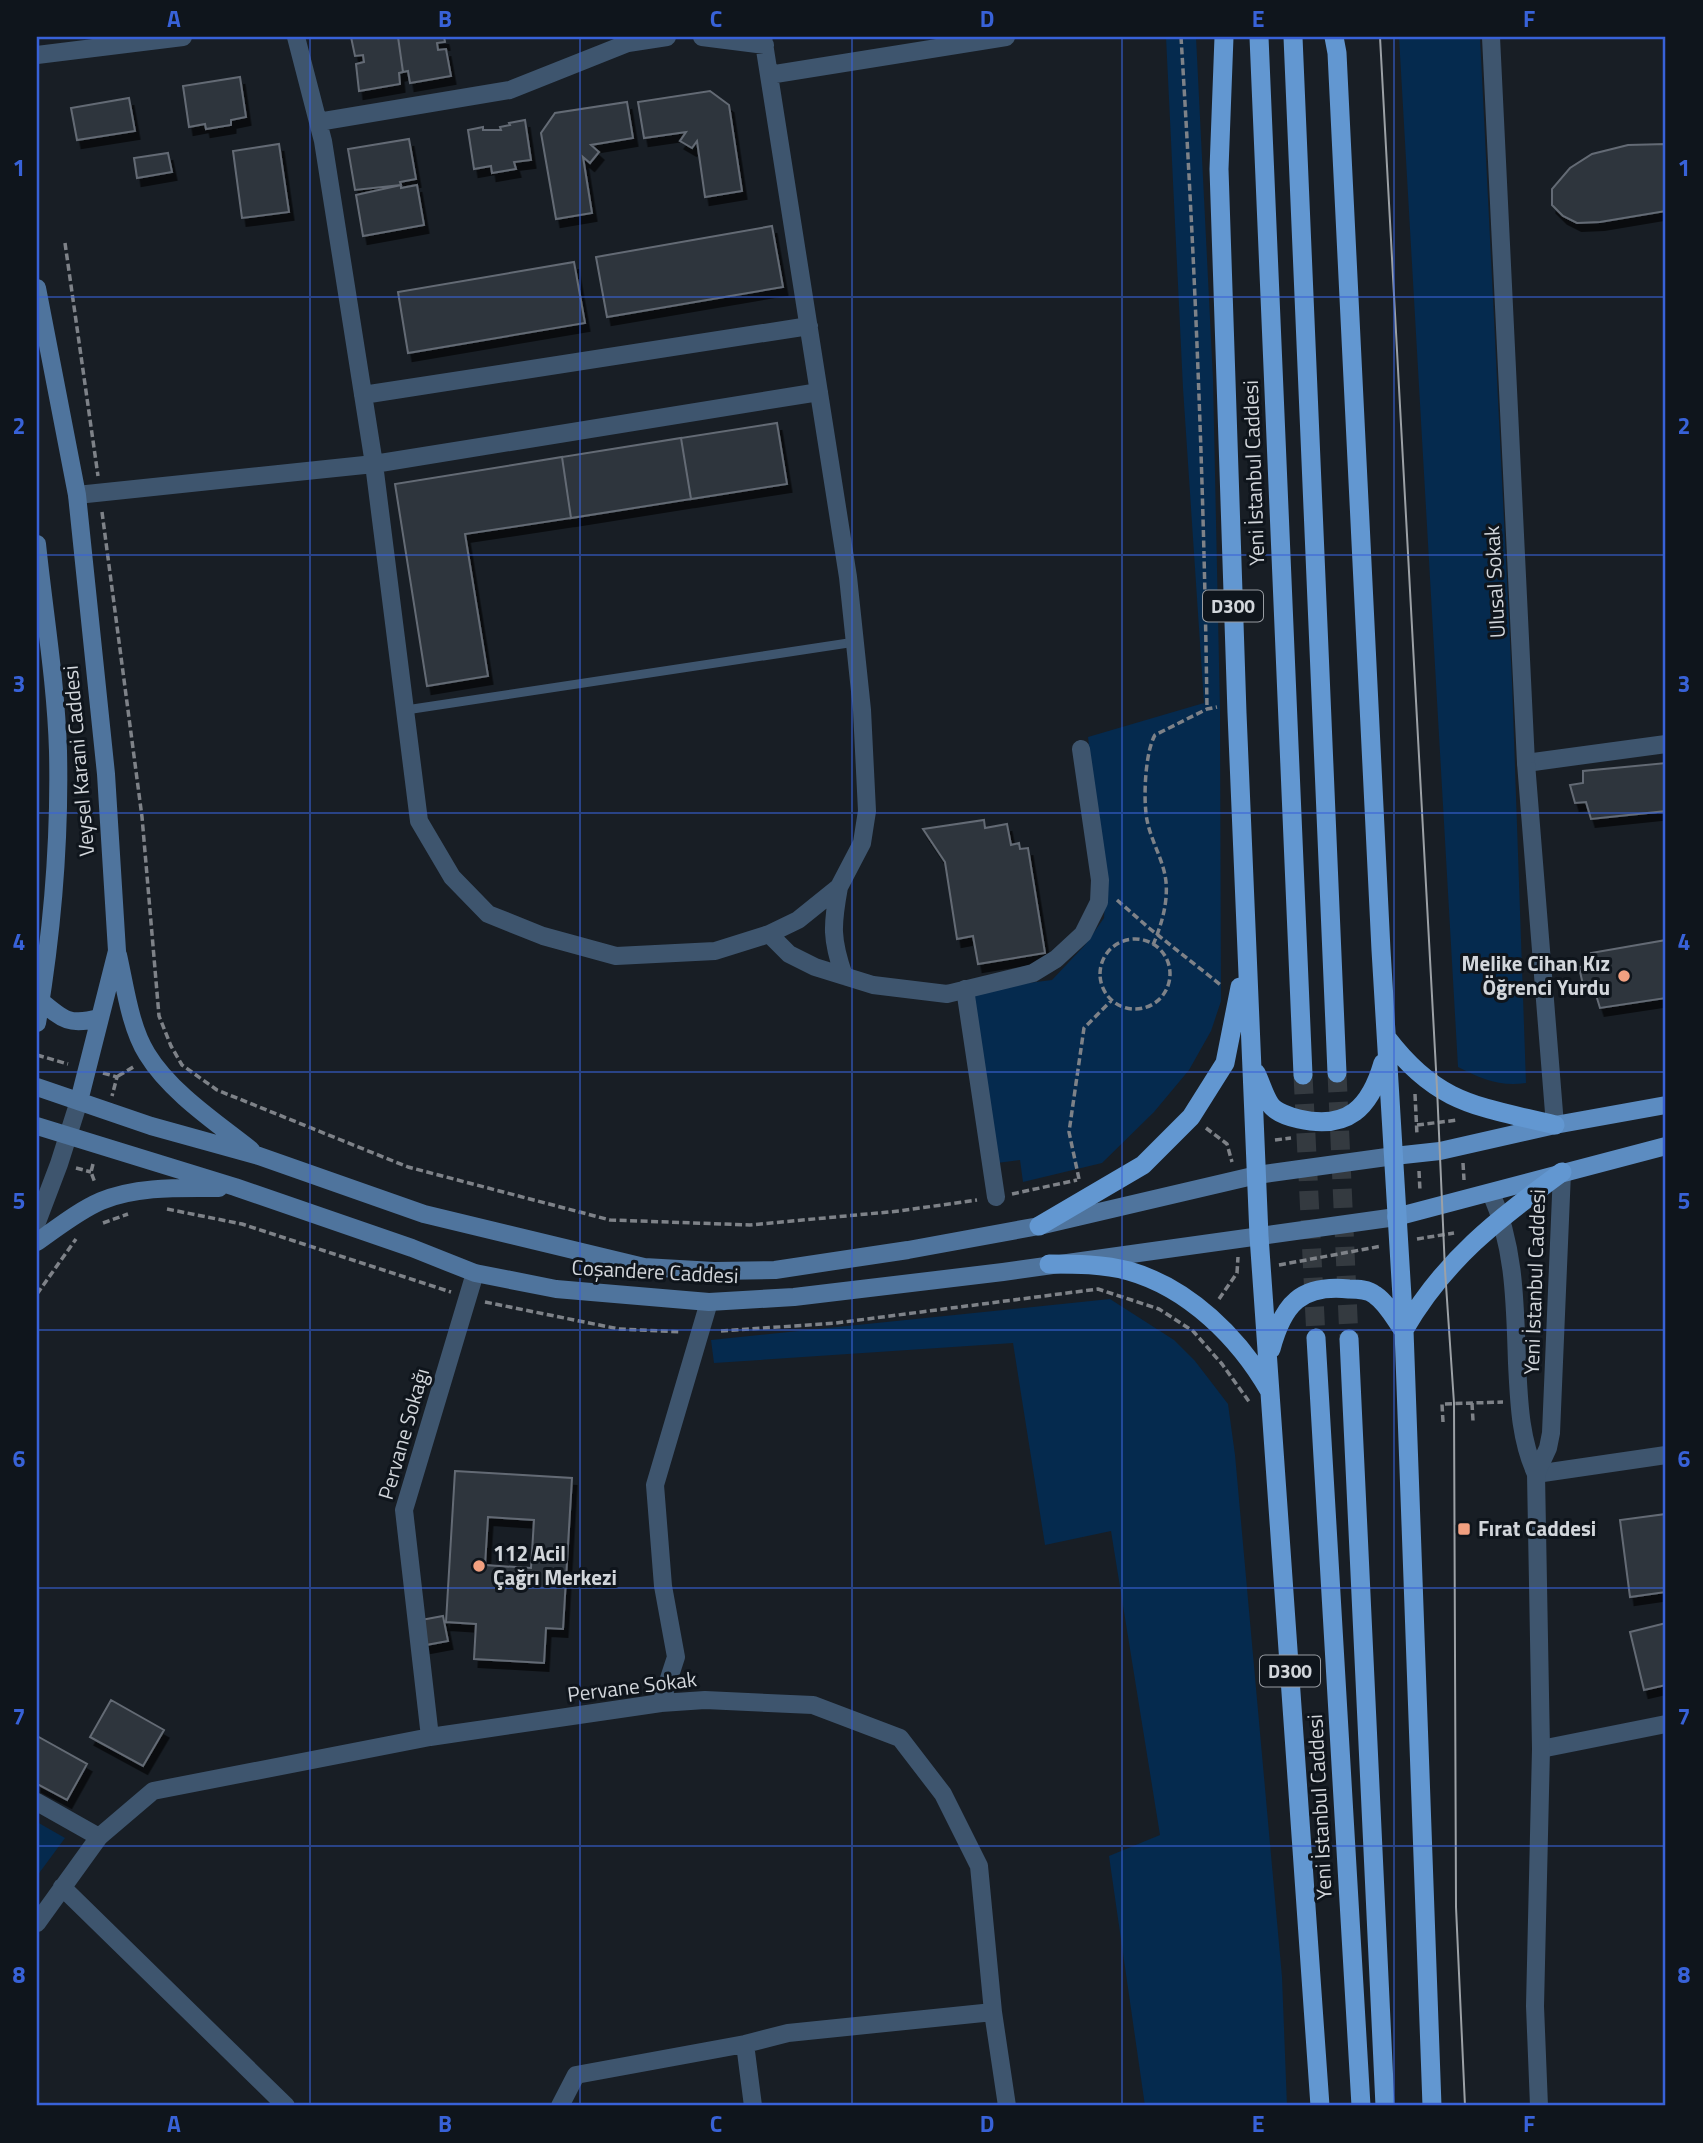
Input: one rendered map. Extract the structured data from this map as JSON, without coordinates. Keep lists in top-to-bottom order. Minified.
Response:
{"streets":{"highway":["Yeni İstanbul Caddesi","D300"],"main road":["Veysel Karani Caddesi","Coşandere Caddesi"],"street":["Ulusal Sokak","Pervane Sokağı","Pervane Sokak"]},"crossings":[["D300","Coşandere Caddesi"],["Veysel Karani Caddesi","Coşandere Caddesi"],["Coşandere Caddesi","Pervane Sokağı"],["Pervane Sokağı","Pervane Sokak"]],"places":{"other":["Melike Cihan Kız Öğrenci Yurdu","112 Acil Çağrı Merkezi"],"transit":["Fırat Caddesi"]},"grid":{"columns":["A","B","C","D","E","F"],"rows":["1","2","3","4","5","6","7","8"]}}
